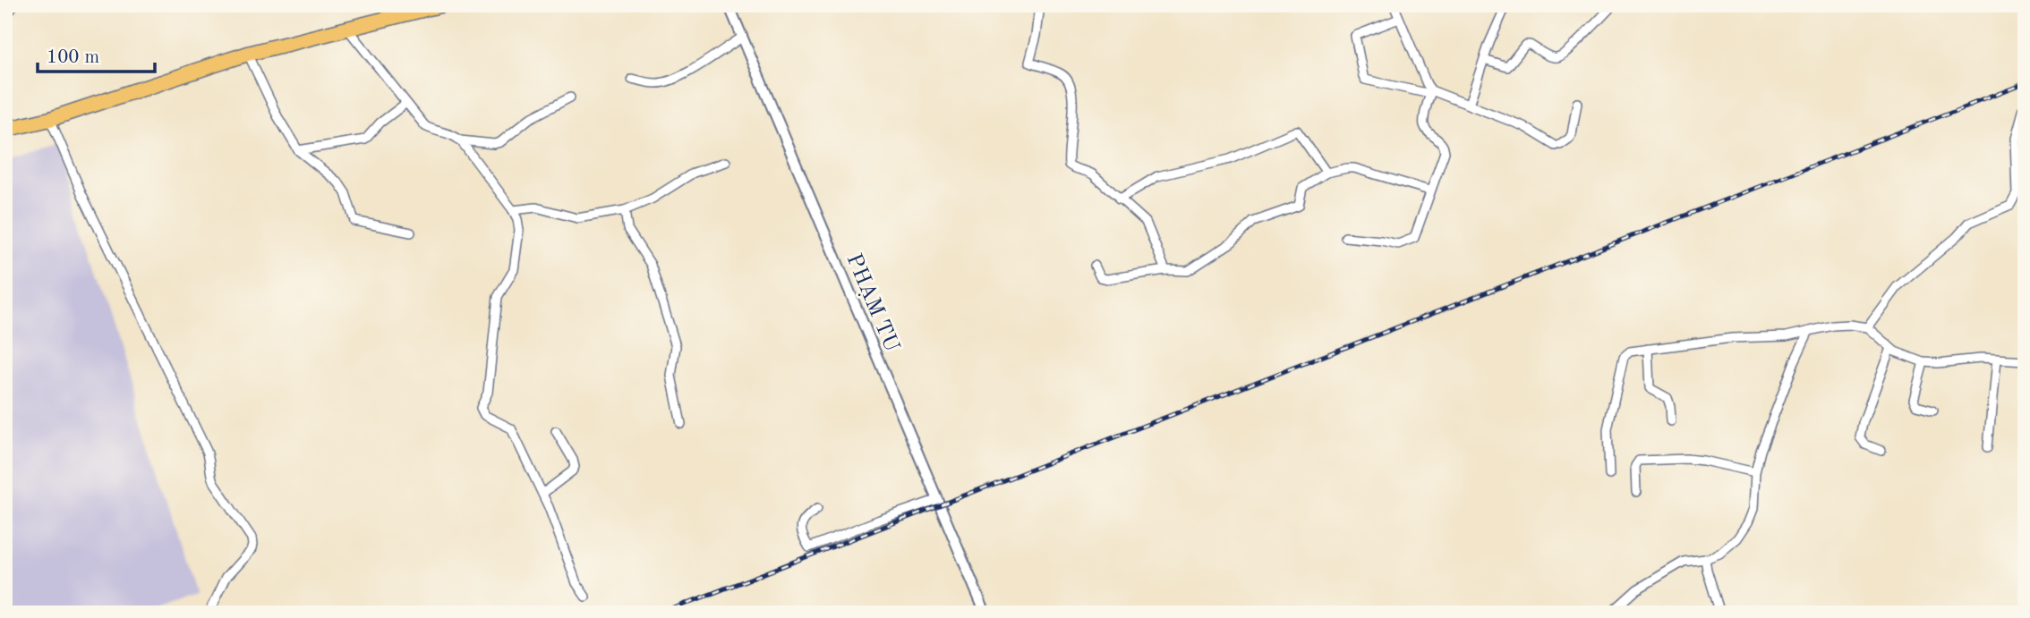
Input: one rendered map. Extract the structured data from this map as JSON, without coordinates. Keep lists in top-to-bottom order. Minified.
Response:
{"streets":{"street":["PHẠM TU"]},"scale_bar":"100 m"}
